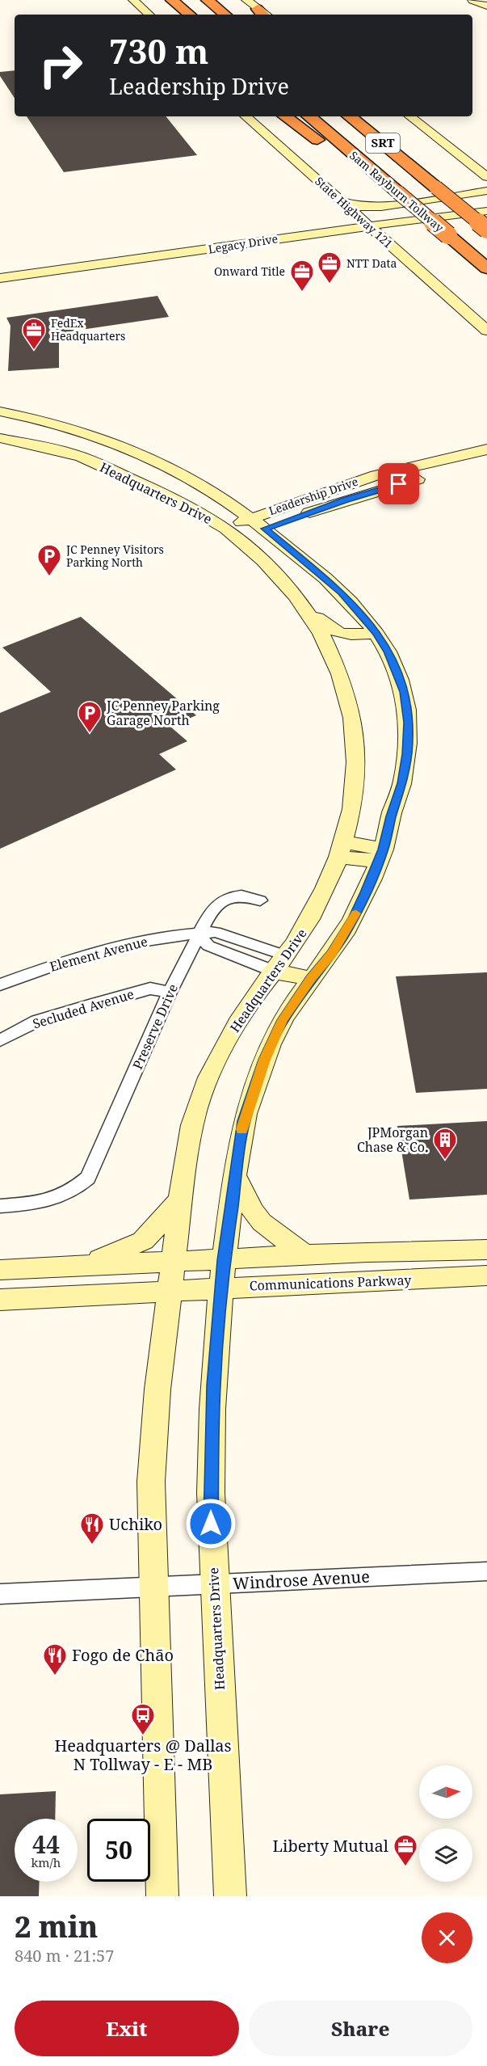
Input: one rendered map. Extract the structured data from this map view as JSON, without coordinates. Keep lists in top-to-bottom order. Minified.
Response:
{"streets":{"highway":["SRT","Sam Rayburn Tollway"],"main road":["State Highway 121","Legacy Drive","Headquarters Drive","Leadership Drive","Communications Parkway"],"street":["Element Avenue","Secluded Avenue","Preserve Drive","Windrose Avenue"]},"crossings":[["State Highway 121","Legacy Drive"],["Headquarters Drive","Leadership Drive"],["Headquarters Drive","Communications Parkway"],["Headquarters Drive","Windrose Avenue"],["Element Avenue","Preserve Drive"],["Secluded Avenue","Preserve Drive"]],"places":{"office":["NTT Data","Onward Title","FedEx Headquarters","Liberty Mutual"],"parking":["JC Penney Visitors Parking North","JC Penney Parking Garage North"],"building":["JPMorgan Chase & Co."],"restaurant":["Uchiko","Fogo de Chão"],"bus stop":["Headquarters @ Dallas N Tollway - E - MB"]},"north":"right","page":{"turn":["730 m","Leadership Drive"],"speed":"44 km/h","limit":"50","heading":["2 min","840 m · 21:57"],"buttons":["Exit","Share"]}}
